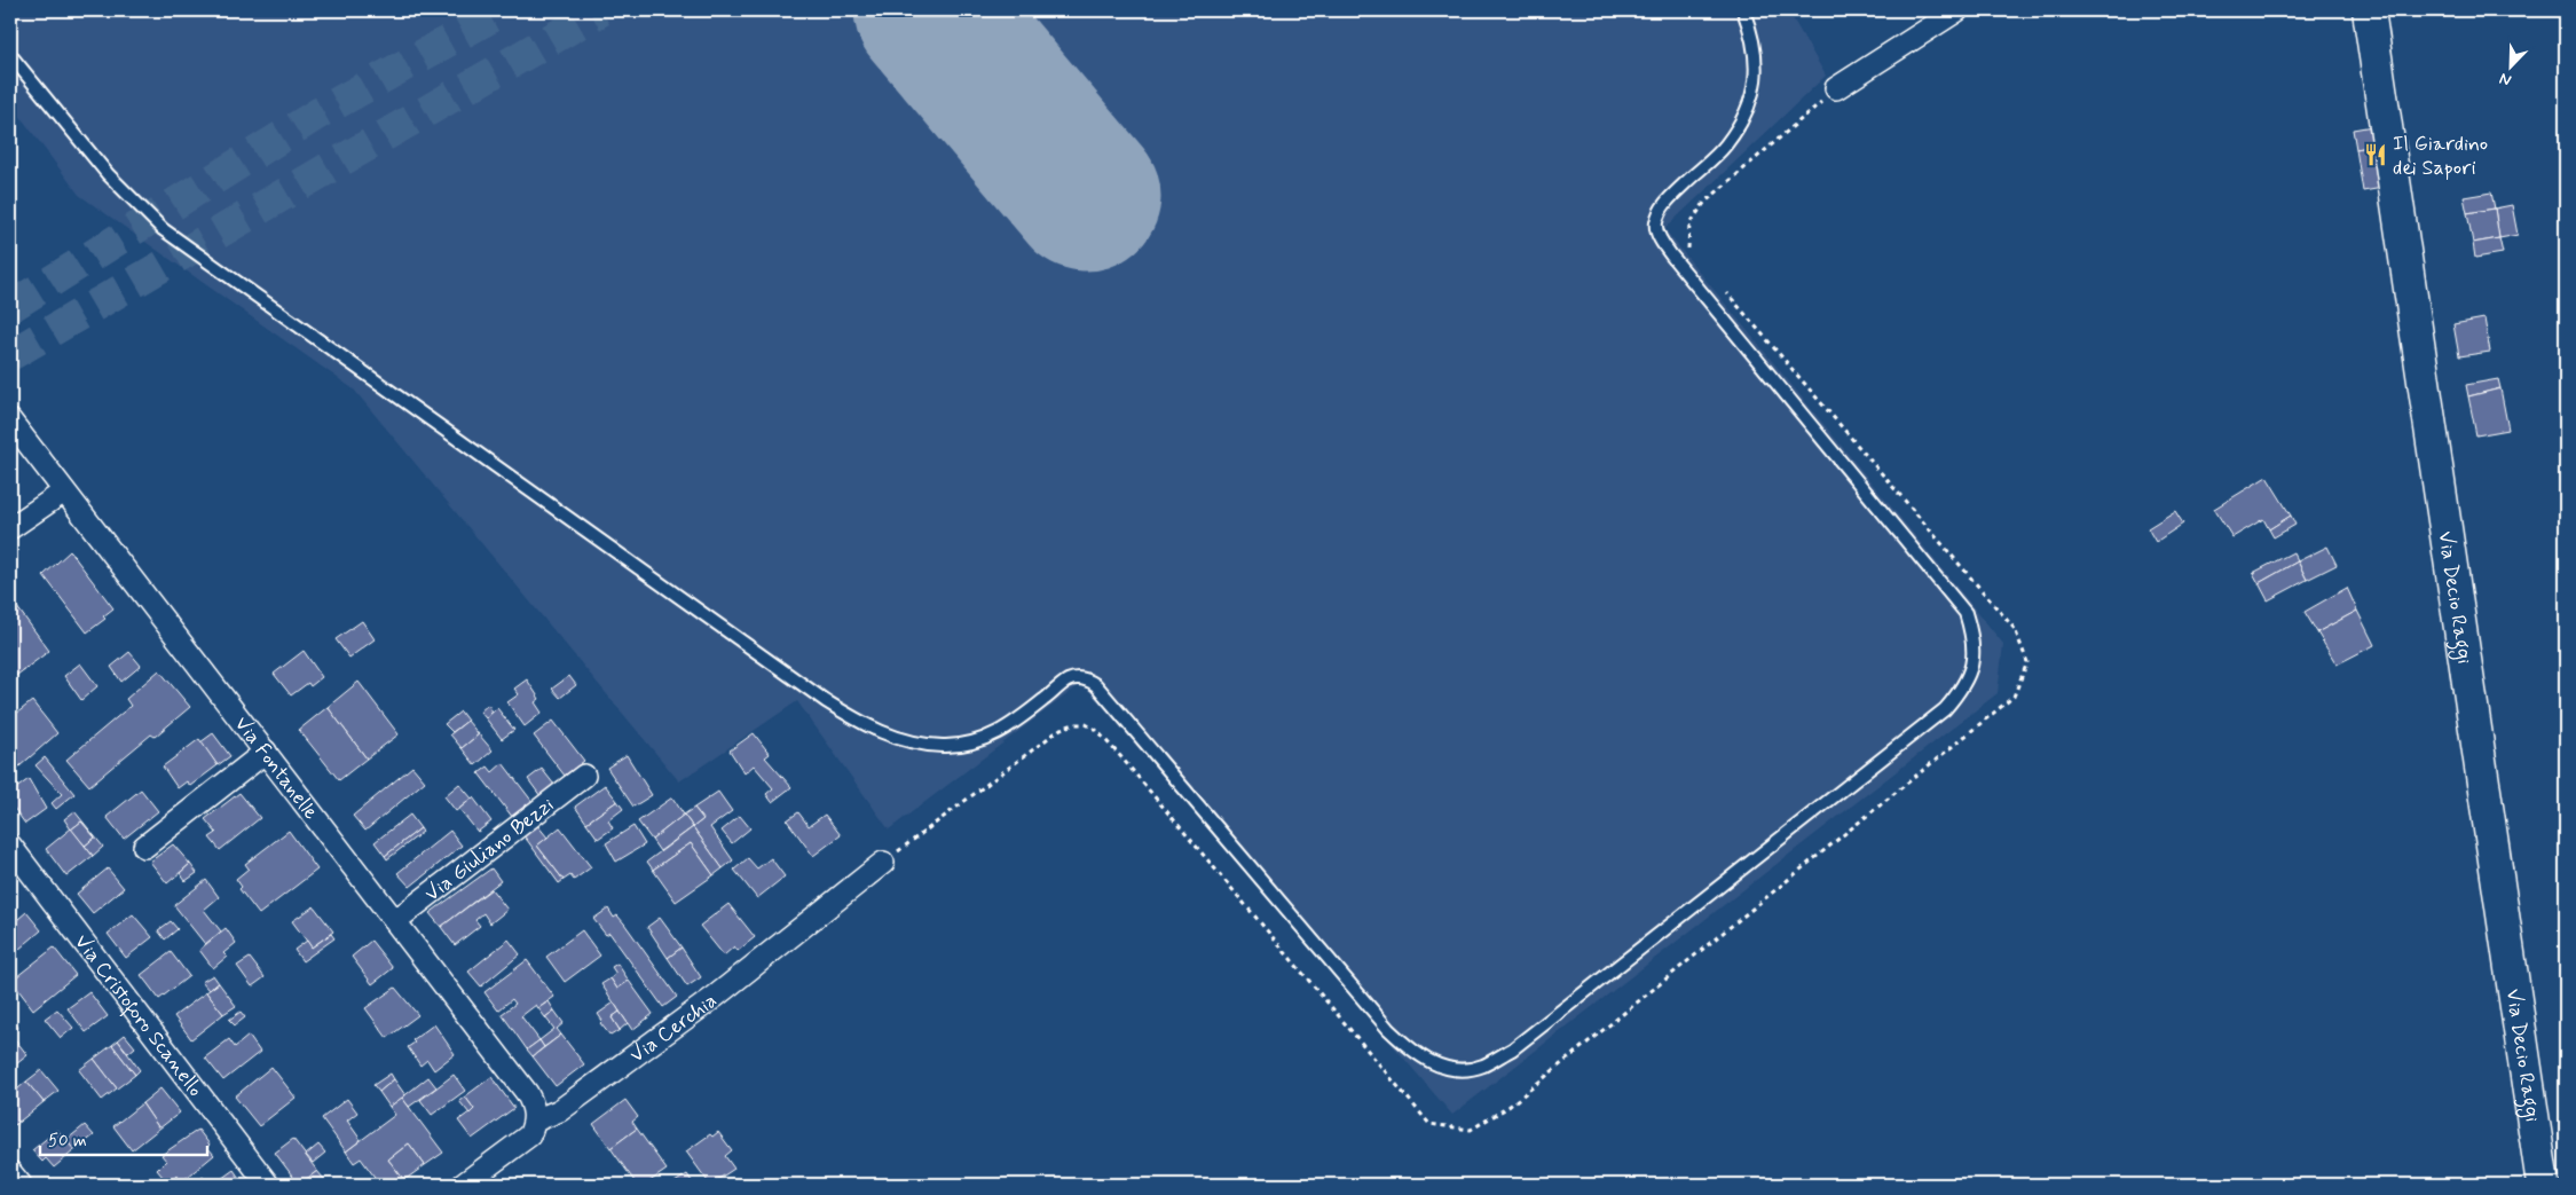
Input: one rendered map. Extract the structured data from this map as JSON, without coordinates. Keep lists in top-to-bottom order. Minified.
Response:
{"streets":{"main road":["Via Decio Raggi"],"street":["Via Fontanelle","Via Giuliano Bezzi","Via Cristoforo Scanello","Via Cerchia"]},"crossings":[["Via Fontanelle","Via Giuliano Bezzi"],["Via Fontanelle","Via Cerchia"]],"places":{"restaurant":["Il Giardino dei Sapori"]},"scale_bar":"50 m","north":"bottom left"}
